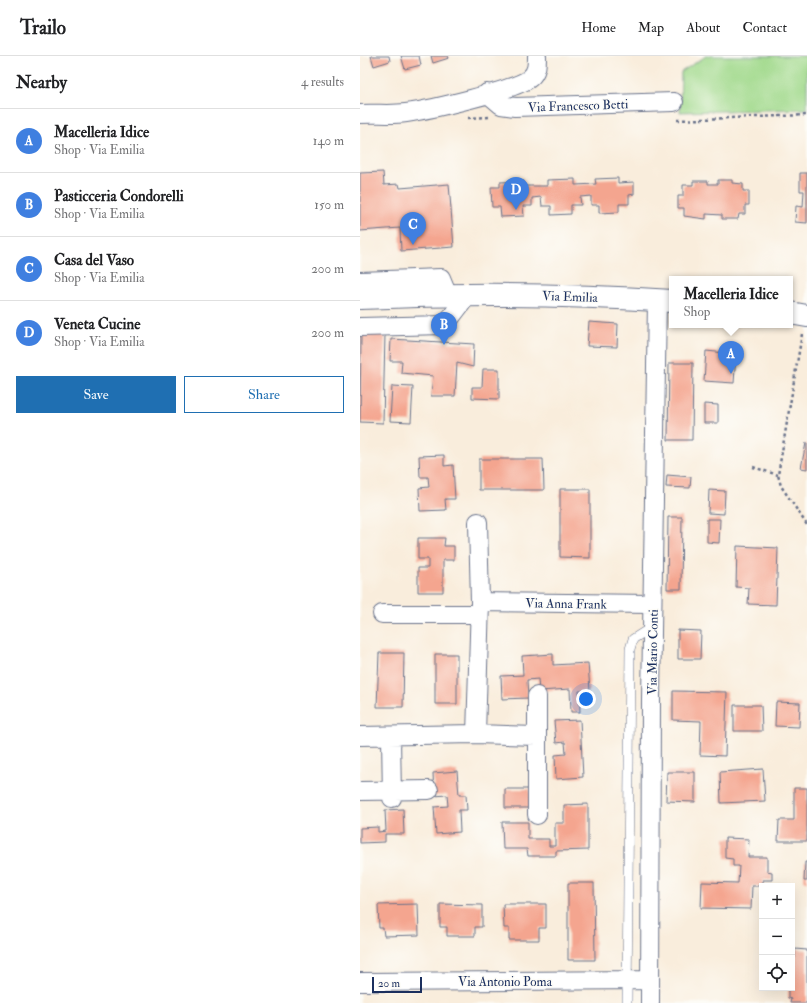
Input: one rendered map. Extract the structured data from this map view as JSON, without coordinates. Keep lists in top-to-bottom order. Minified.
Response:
{"streets":{"main road":["Via Emilia"],"street":["Via Francesco Betti","Via Anna Frank","Via Mario Conti","Via Antonio Poma"]},"crossings":[["Via Emilia","Via Mario Conti"],["Via Anna Frank","Via Mario Conti"],["Via Mario Conti","Via Antonio Poma"]],"scale_bar":"20 m","page":{"header":"Trailo","nav":["Home","Map","About","Contact"],"heading":["Nearby","4 results"],"list":[{"mark":"A","name":"Macelleria Idice","note":"Shop · Via Emilia","value":"140 m"},{"mark":"B","name":"Pasticceria Condorelli","note":"Shop · Via Emilia","value":"150 m"},{"mark":"C","name":"Casa del Vaso","note":"Shop · Via Emilia","value":"200 m"},{"mark":"D","name":"Veneta Cucine","note":"Shop · Via Emilia","value":"200 m"}],"pins":["D","C","B","A"],"popup":["Macelleria Idice","Shop"],"buttons":["Save","Share"],"map_buttons":["+","−"],"scale":"20 m"}}
